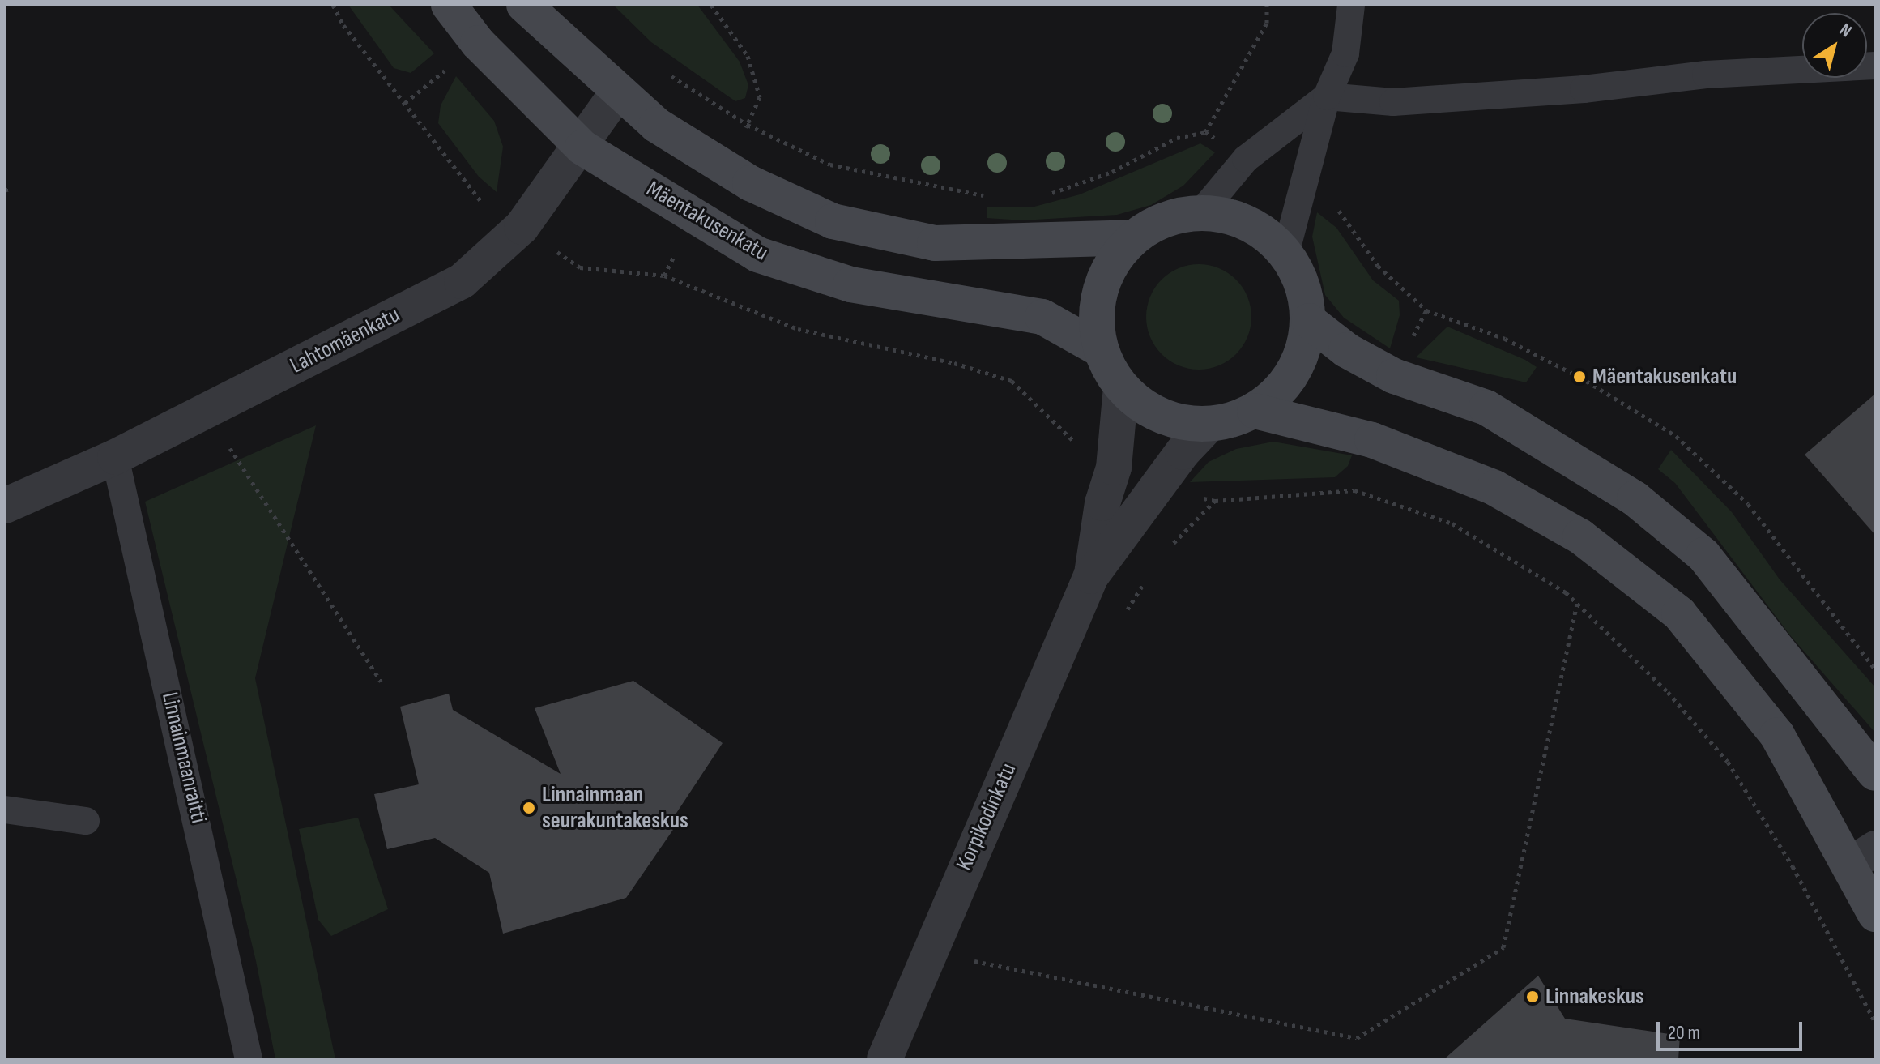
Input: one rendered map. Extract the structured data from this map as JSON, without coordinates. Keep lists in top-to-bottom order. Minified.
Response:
{"streets":{"main road":["Mäentakusenkatu"],"street":["Lahtomäenkatu","Korpikodinkatu"],"lane":["Linnainmaanraitti"]},"crossings":[["Mäentakusenkatu","Lahtomäenkatu"],["Mäentakusenkatu","Korpikodinkatu"],["Lahtomäenkatu","Linnainmaanraitti"]],"places":["Mäentakusenkatu","Linnainmaan seurakuntakeskus","Linnakeskus"],"scale_bar":"20 m","north":"top right"}
